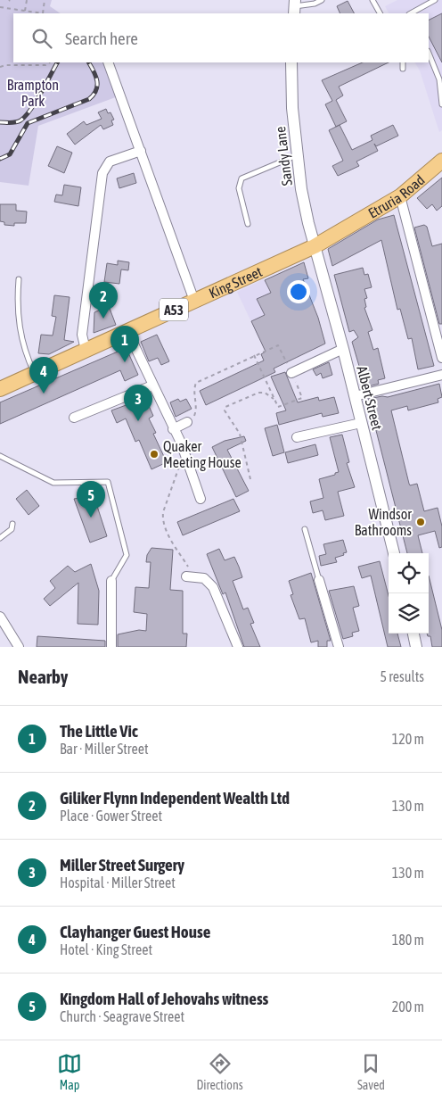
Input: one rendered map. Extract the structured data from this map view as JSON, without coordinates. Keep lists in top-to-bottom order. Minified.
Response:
{"streets":{"highway":["Etruria Road","King Street","A53"],"street":["Sandy Lane","Albert Street"]},"crossings":[["Sandy Lane","King Street"],["Sandy Lane","Albert Street"],["Etruria Road","King Street"],["King Street","Albert Street"]],"parks":["Brampton Park"],"places":["Quaker Meeting House","Windsor Bathrooms"],"page":{"search":"Search here","pins":["2","1","4","3","5"],"heading":["Nearby","5 results"],"list":[{"mark":"1","name":"The Little Vic","note":"Bar · Miller Street","value":"120 m"},{"mark":"2","name":"Giliker Flynn Independent Wealth Ltd","note":"Place · Gower Street","value":"130 m"},{"mark":"3","name":"Miller Street Surgery","note":"Hospital · Miller Street","value":"130 m"},{"mark":"4","name":"Clayhanger Guest House","note":"Hotel · King Street","value":"180 m"},{"mark":"5","name":"Kingdom Hall of Jehovahs witness","note":"Church · Seagrave Street","value":"200 m"}],"nav":["Map","Directions","Saved"]}}
